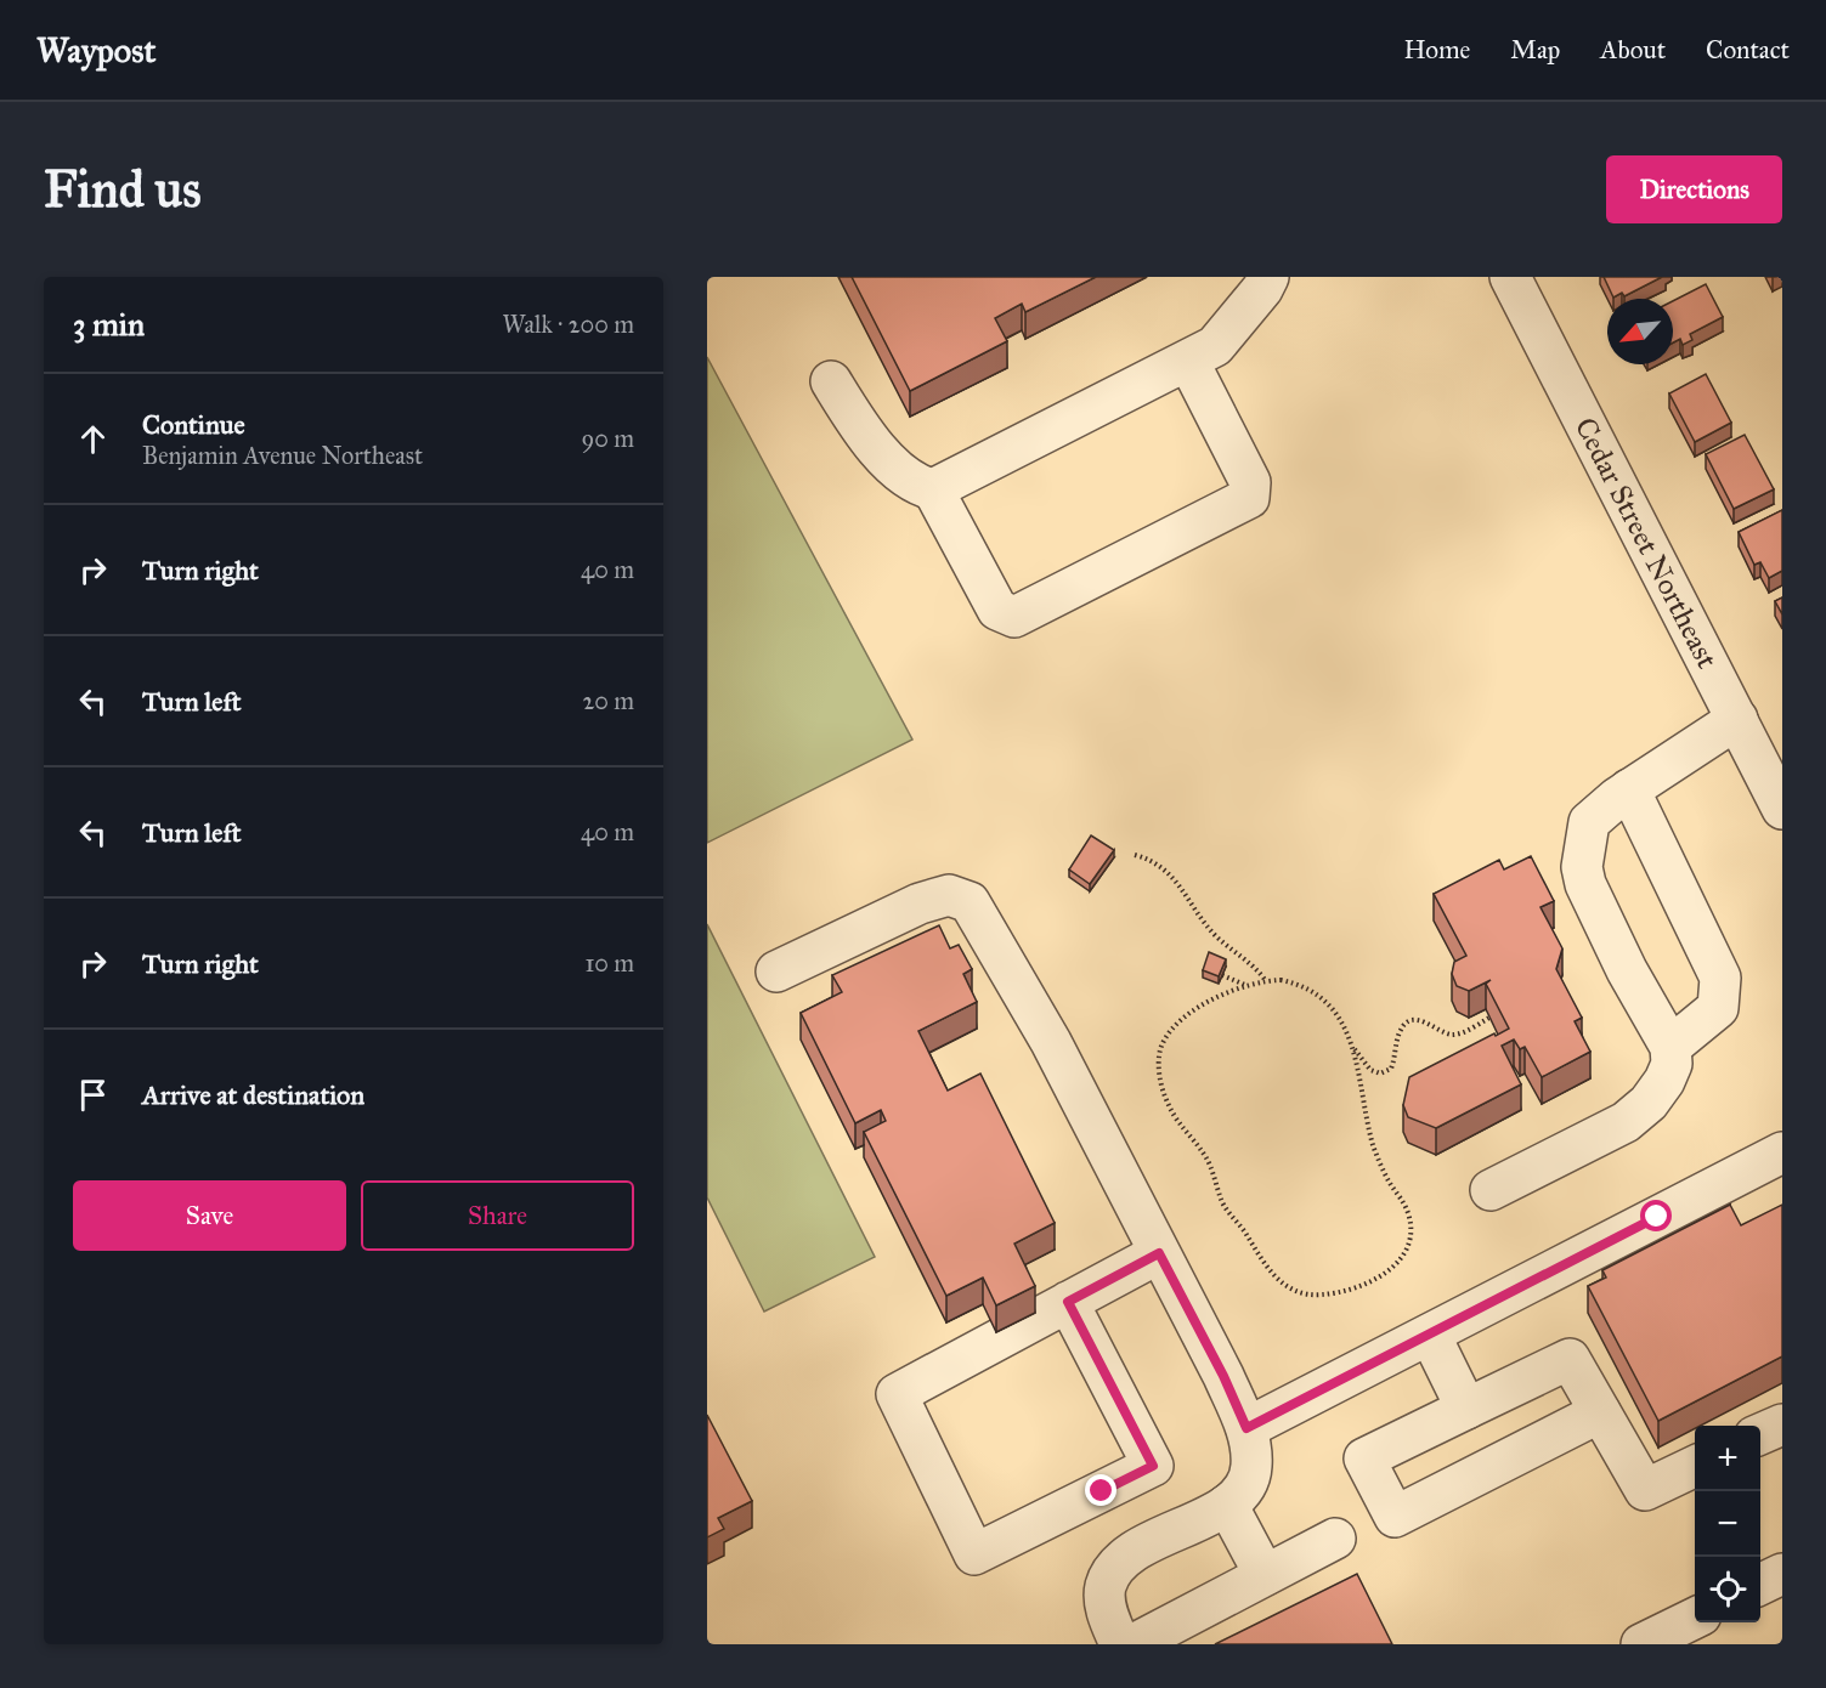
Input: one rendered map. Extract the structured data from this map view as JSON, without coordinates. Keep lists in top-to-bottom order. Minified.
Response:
{"streets":{"street":["Cedar Street Northeast"]},"north":"bottom left","page":{"header":"Waypost","nav":["Home","Map","About","Contact"],"buttons":["Directions",["Save","Share"]],"title":"Find us","heading":["3 min","Walk · 200 m"],"list":[["Continue","Benjamin Avenue Northeast","90 m"],["Turn right","40 m"],["Turn left","20 m"],["Turn left","40 m"],["Turn right","10 m"],"Arrive at destination"],"map_buttons":["+","−"]}}
